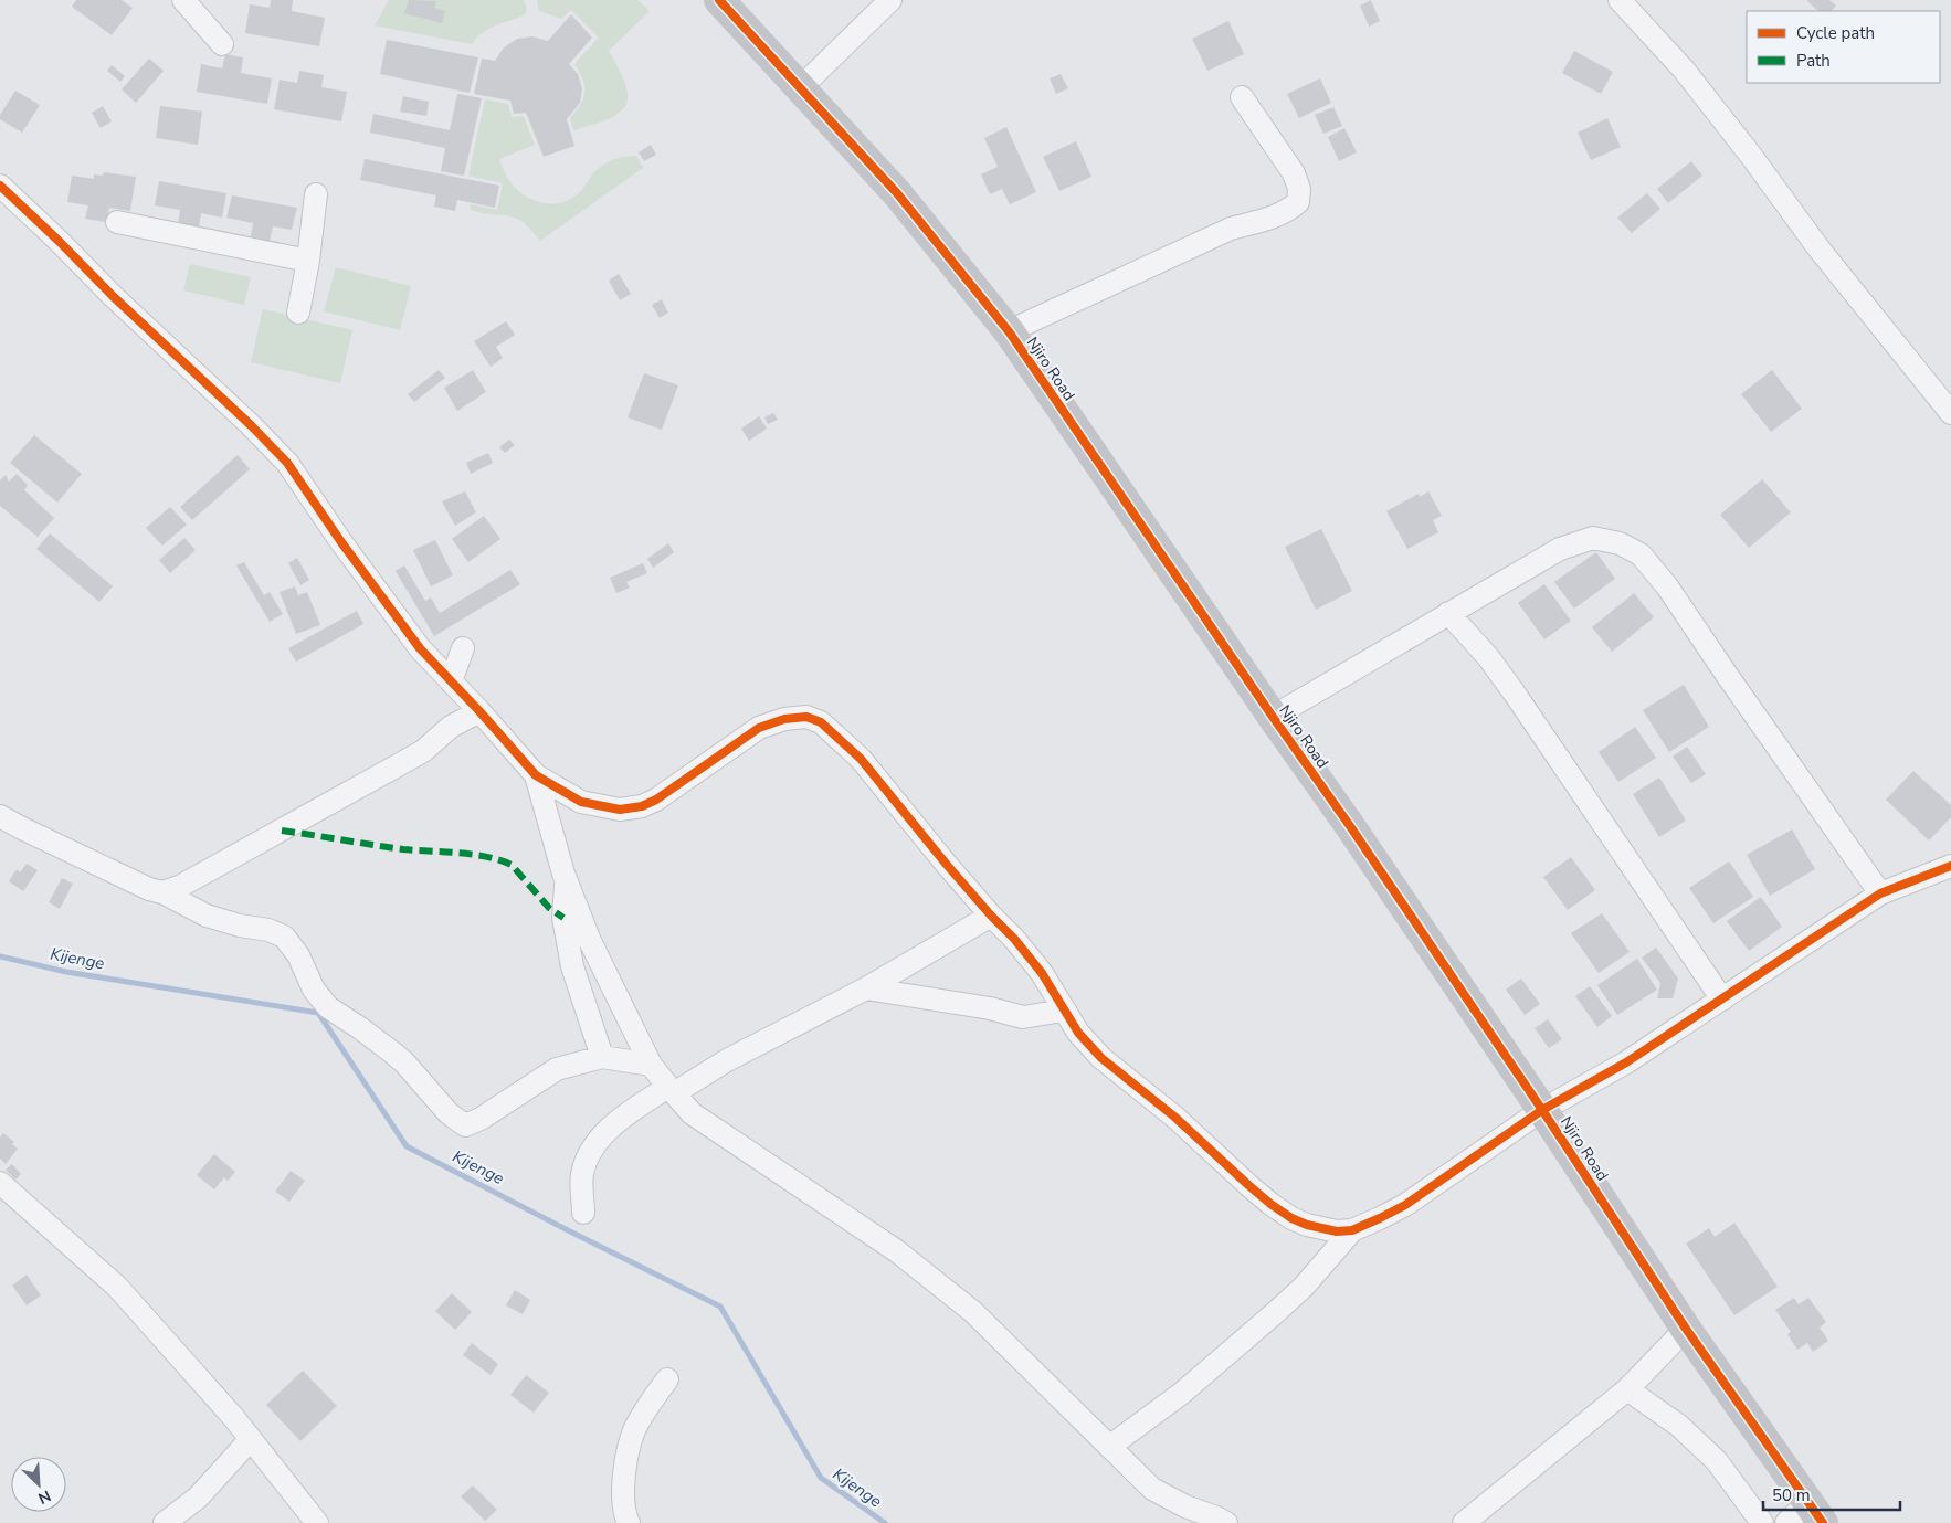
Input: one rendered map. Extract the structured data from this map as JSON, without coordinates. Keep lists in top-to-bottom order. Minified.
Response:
{"streets":{"street":["Njiro Road"]},"water":["Kijenge"],"legend":["Cycle path","Path"],"scale_bar":"50 m","north":"bottom right"}
